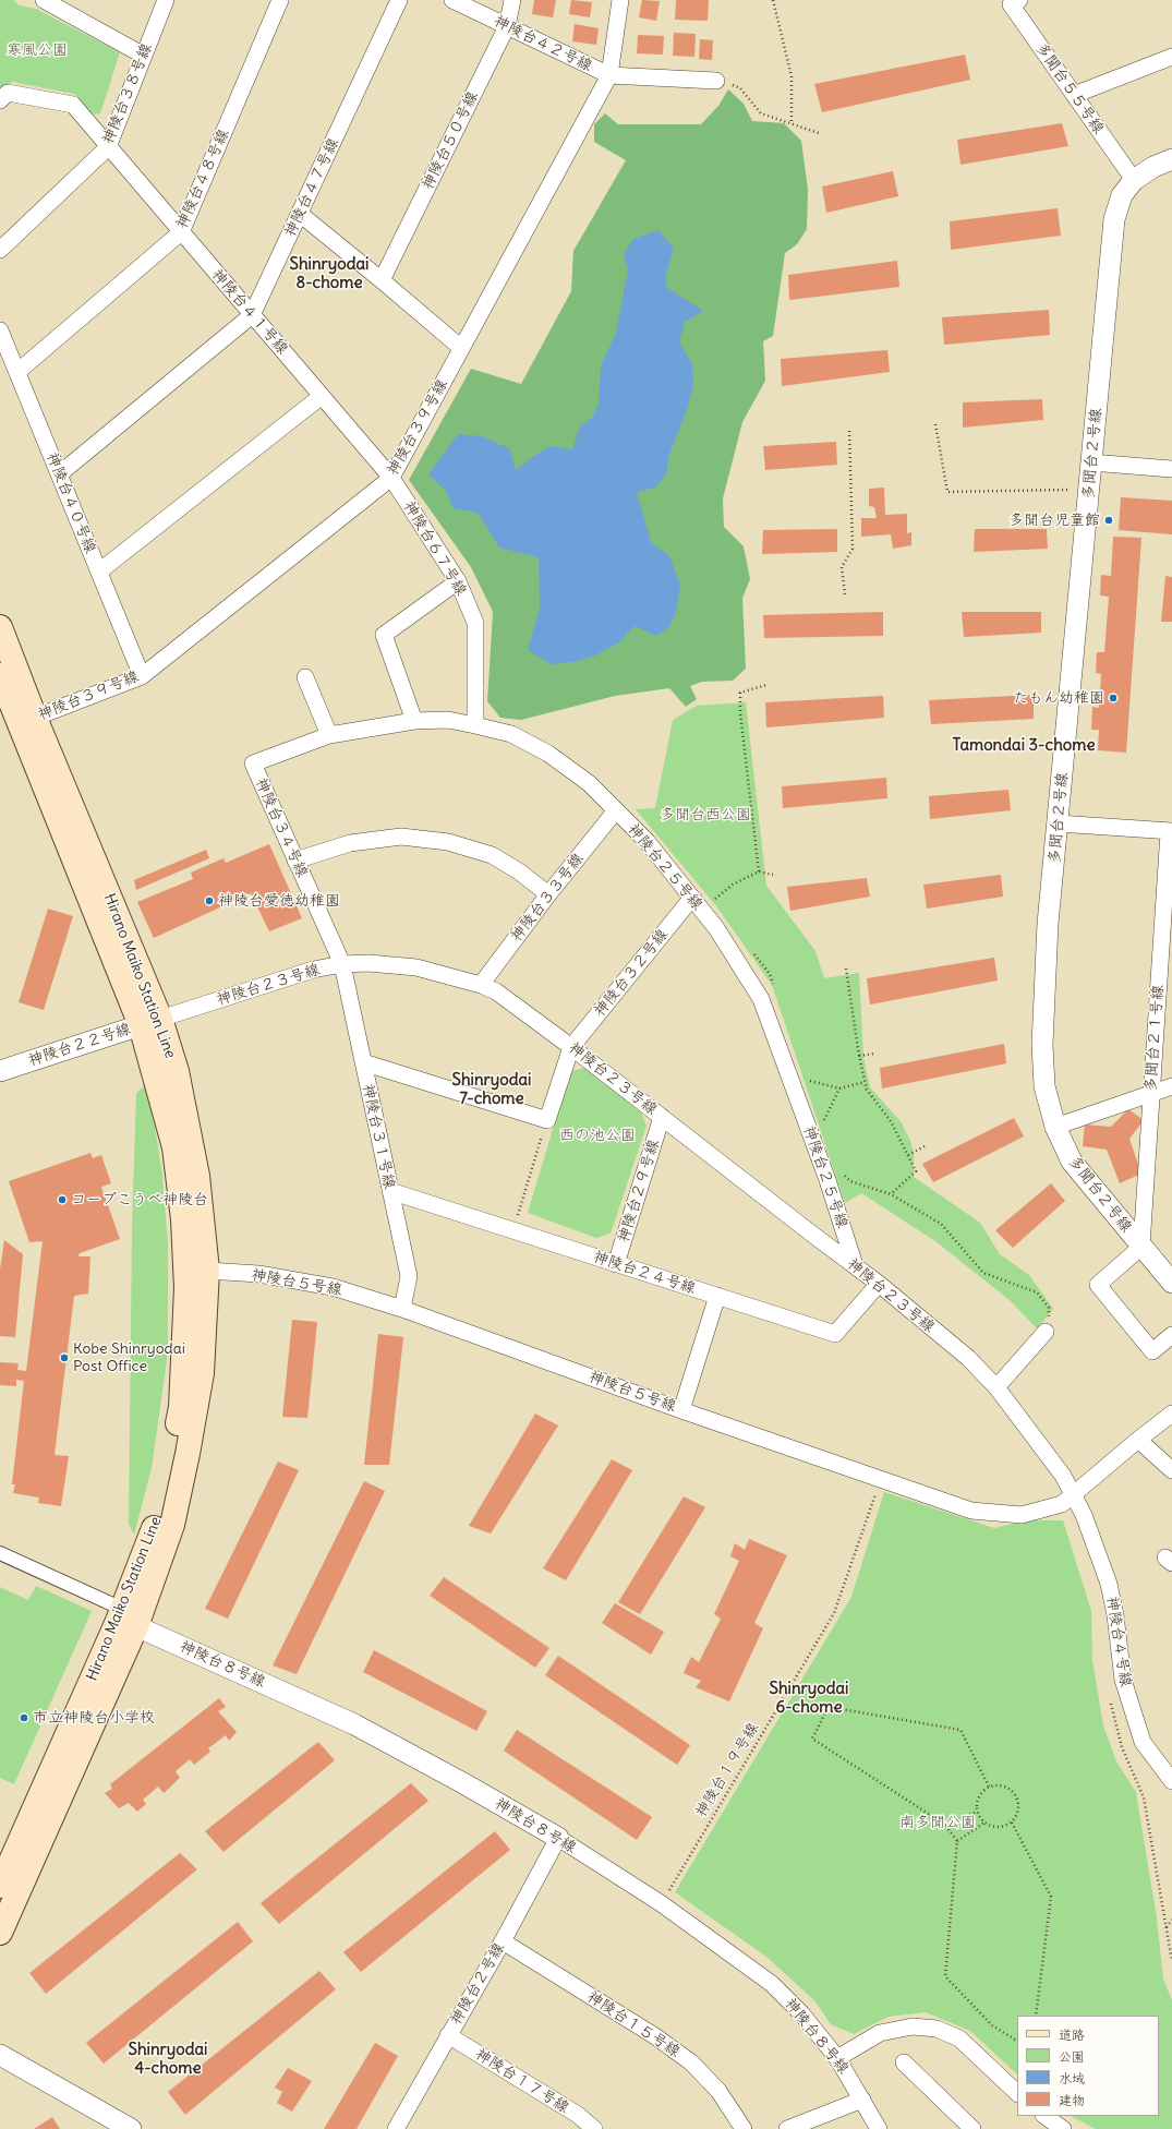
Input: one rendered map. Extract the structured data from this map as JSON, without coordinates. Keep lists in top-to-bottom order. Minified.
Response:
{"streets":{"main road":["Hirano Maiko Station Line"],"street":["神陵台４２号線","多聞台５５号線","神陵台３８号線","神陵台５０号線","神陵台４８号線","神陵台４７号線","神陵台４１号線","神陵台３９号線","多聞台２号線","神陵台４０号線","神陵台６７号線","神陵台３４号線","神陵台２５号線","神陵台３３号線","神陵台３２号線","神陵台２３号線","多聞台２１号線","神陵台２２号線","神陵台３１号線","神陵台２９号線","神陵台２４号線","神陵台５号線","神陵台４号線","神陵台８号線","神陵台２号線","神陵台１５号線","神陵台１７号線"],"path":["神陵台１９号線"]},"crossings":[["神陵台４２号線","神陵台５０号線"],["神陵台４２号線","神陵台３９号線"],["多聞台５５号線","多聞台２号線"],["神陵台３８号線","神陵台４１号線"],["神陵台４８号線","神陵台４１号線"],["神陵台４８号線","神陵台４０号線"],["神陵台４７号線","神陵台４１号線"],["神陵台４７号線","神陵台４０号線"],["神陵台４１号線","神陵台３９号線"],["神陵台４１号線","神陵台６７号線"],["神陵台３９号線","神陵台４０号線"],["神陵台３９号線","神陵台６７号線"],["神陵台３９号線","Hirano Maiko Station Line"],["多聞台２号線","多聞台２１号線"],["神陵台６７号線","神陵台２５号線"],["神陵台３４号線","神陵台２５号線"],["神陵台３４号線","神陵台２３号線"],["神陵台３４号線","神陵台３１号線"],["神陵台２５号線","神陵台３３号線"],["神陵台２５号線","神陵台３２号線"],["神陵台２５号線","神陵台２３号線"],["神陵台３３号線","神陵台２３号線"],["神陵台３２号線","神陵台２３号線"],["Hirano Maiko Station Line","神陵台２３号線"],["Hirano Maiko Station Line","神陵台２２号線"],["Hirano Maiko Station Line","神陵台５号線"],["Hirano Maiko Station Line","神陵台８号線"],["神陵台２３号線","神陵台２２号線"],["神陵台２３号線","神陵台３１号線"],["神陵台２３号線","神陵台２９号線"],["神陵台２３号線","神陵台２４号線"],["神陵台２３号線","神陵台５号線"],["神陵台２３号線","神陵台４号線"],["神陵台３１号線","神陵台２４号線"],["神陵台３１号線","神陵台５号線"],["神陵台２９号線","神陵台２４号線"],["神陵台５号線","神陵台４号線"],["神陵台５号線","神陵台１９号線"],["神陵台８号線","神陵台１９号線"],["神陵台８号線","神陵台２号線"],["神陵台２号線","神陵台１５号線"],["神陵台２号線","神陵台１７号線"]],"districts":["Shinryodai 8-chome","Tamondai 3-chome","Shinryodai 7-chome","Shinryodai 6-chome","Shinryodai 4-chome"],"parks":["寒風公園","多聞台西公園","西の池公園","南多聞公園"],"places":["多聞台児童館","たもん幼稚園","神陵台愛徳幼稚園","コープこうべ神陵台","Kobe Shinryodai Post Office","市立神陵台小学校"],"legend":["道路","公園","水域","建物"]}
